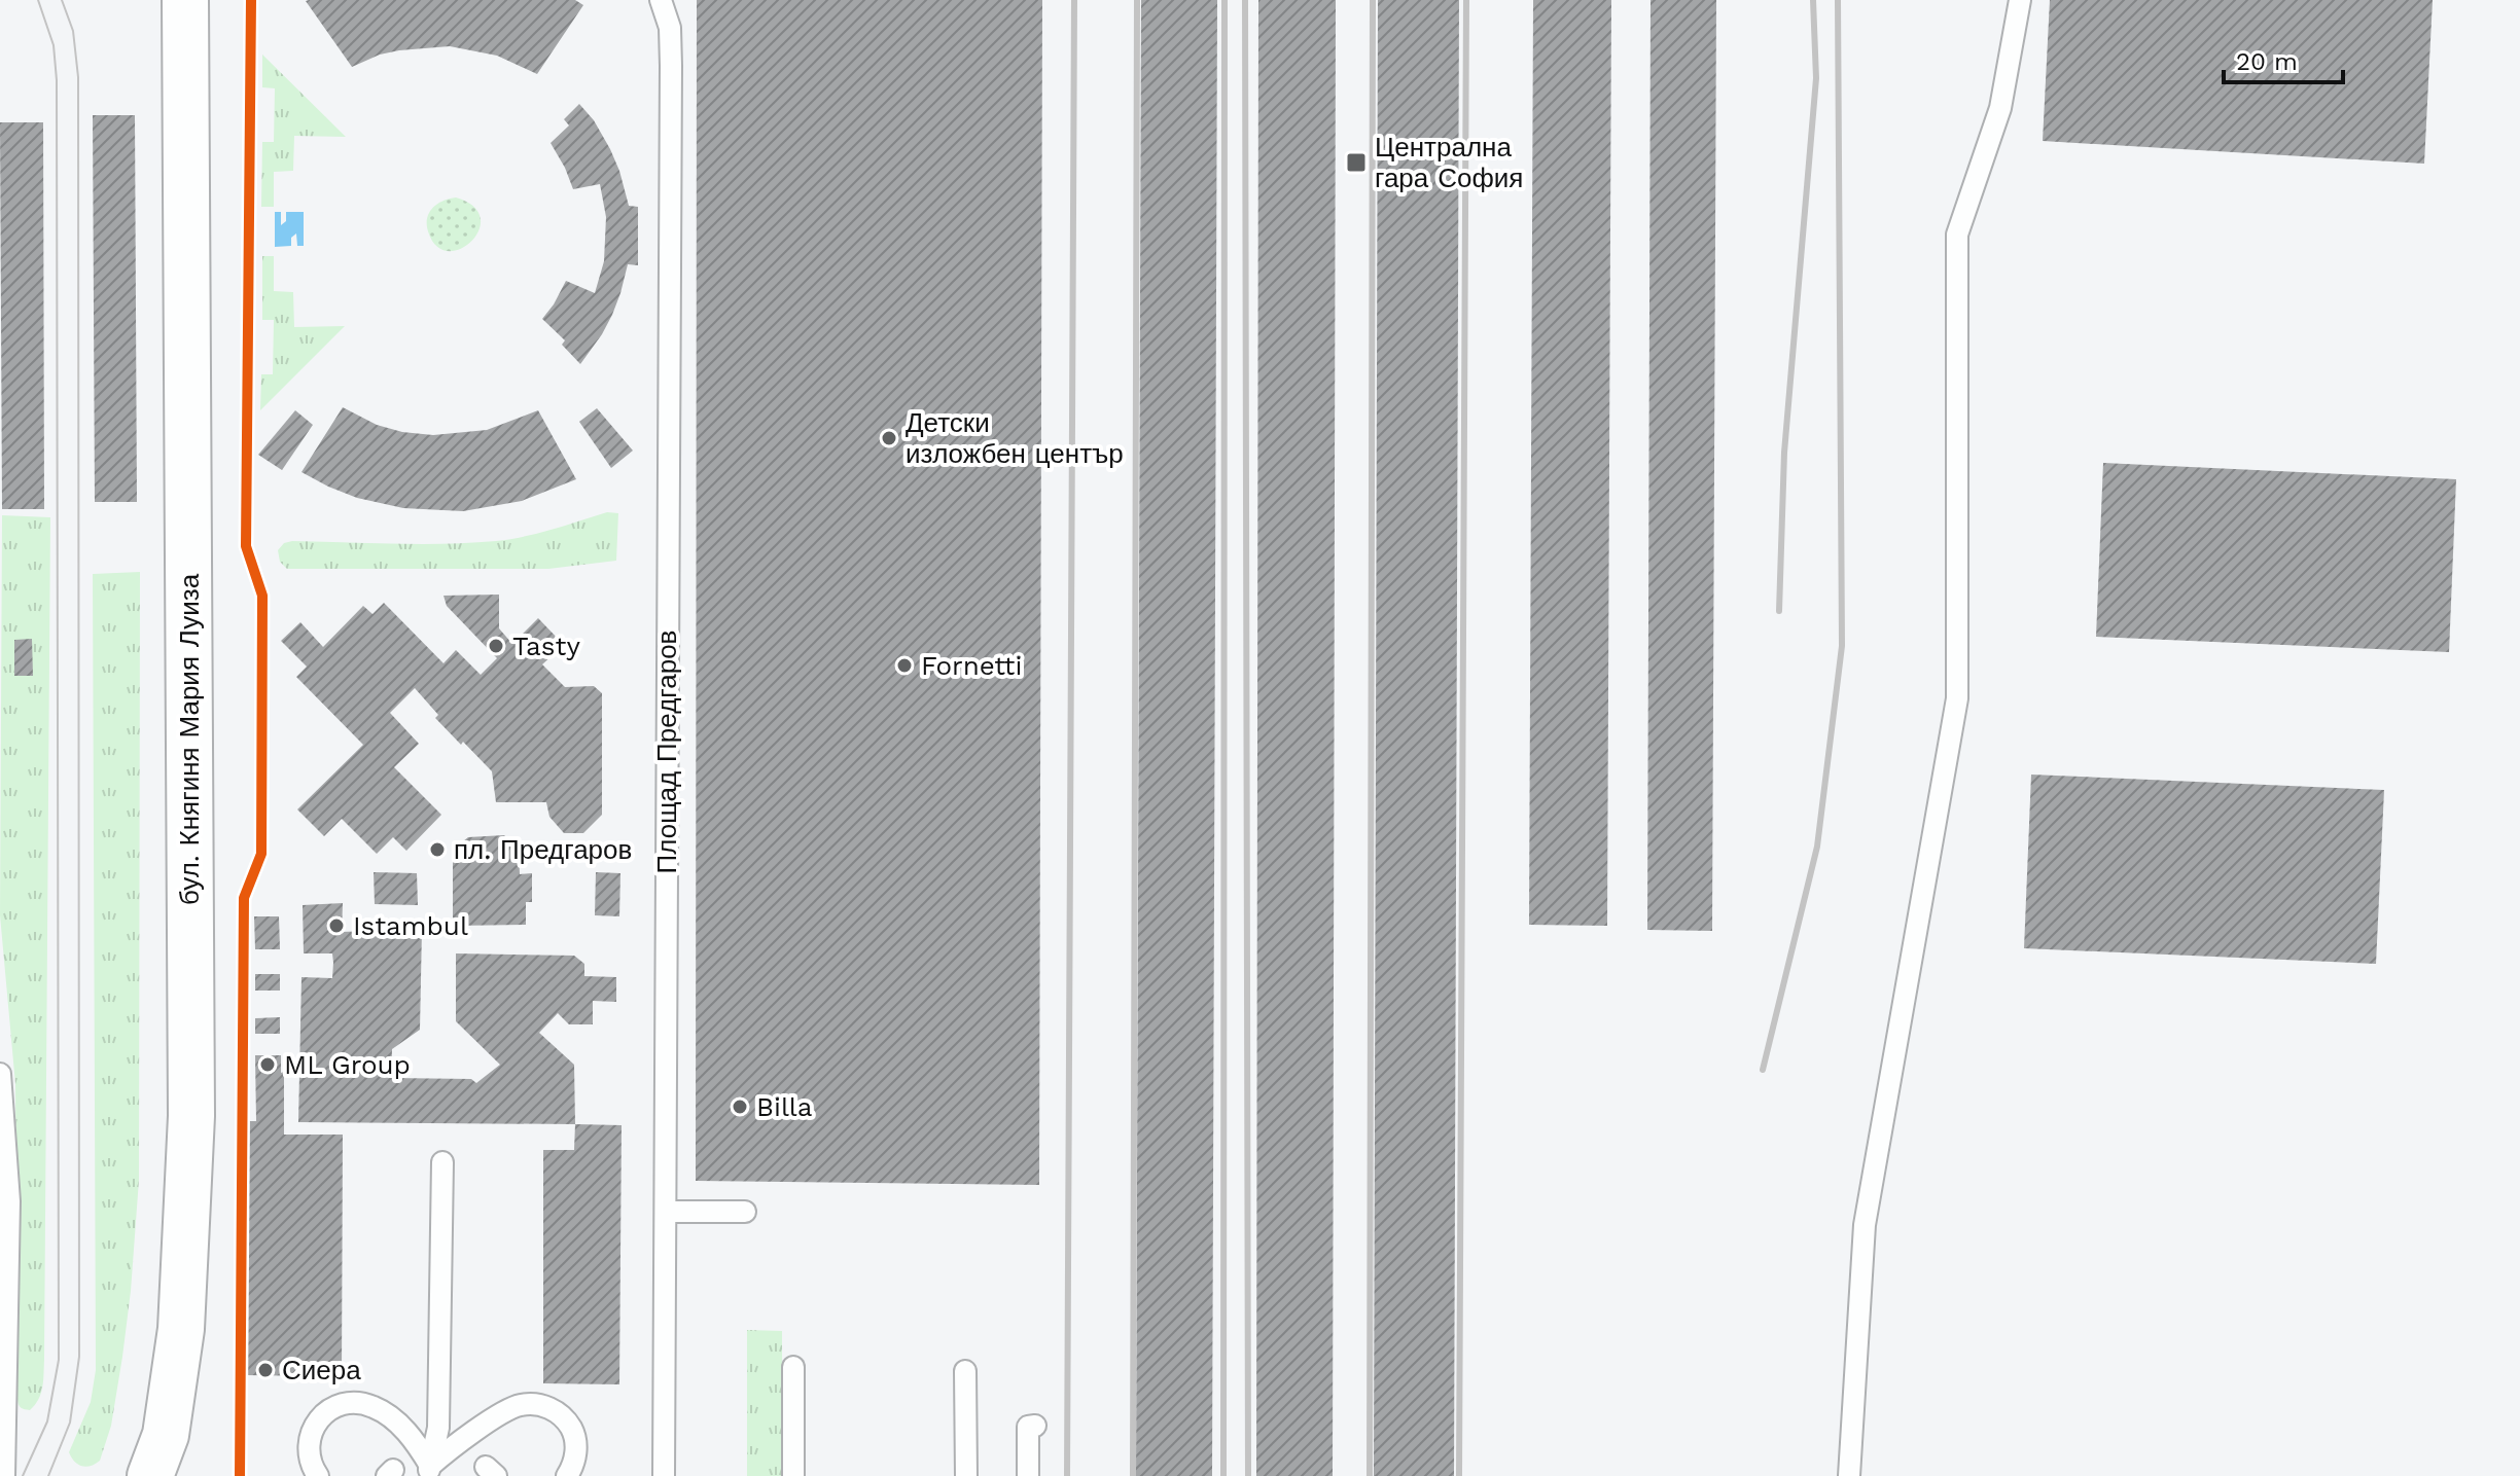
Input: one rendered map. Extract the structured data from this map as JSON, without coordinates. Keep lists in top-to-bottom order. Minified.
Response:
{"streets":{"main road":["бул. Княгиня Мария Луиза"],"lane":["Площад Предгаров"]},"places":{"transit":["Централна гара София"],"other":["Детски изложбен център","Tasty","Fornetti","пл. Предгаров","Istambul","ML Group","Billa","Сиера"]},"scale_bar":"20 m"}
